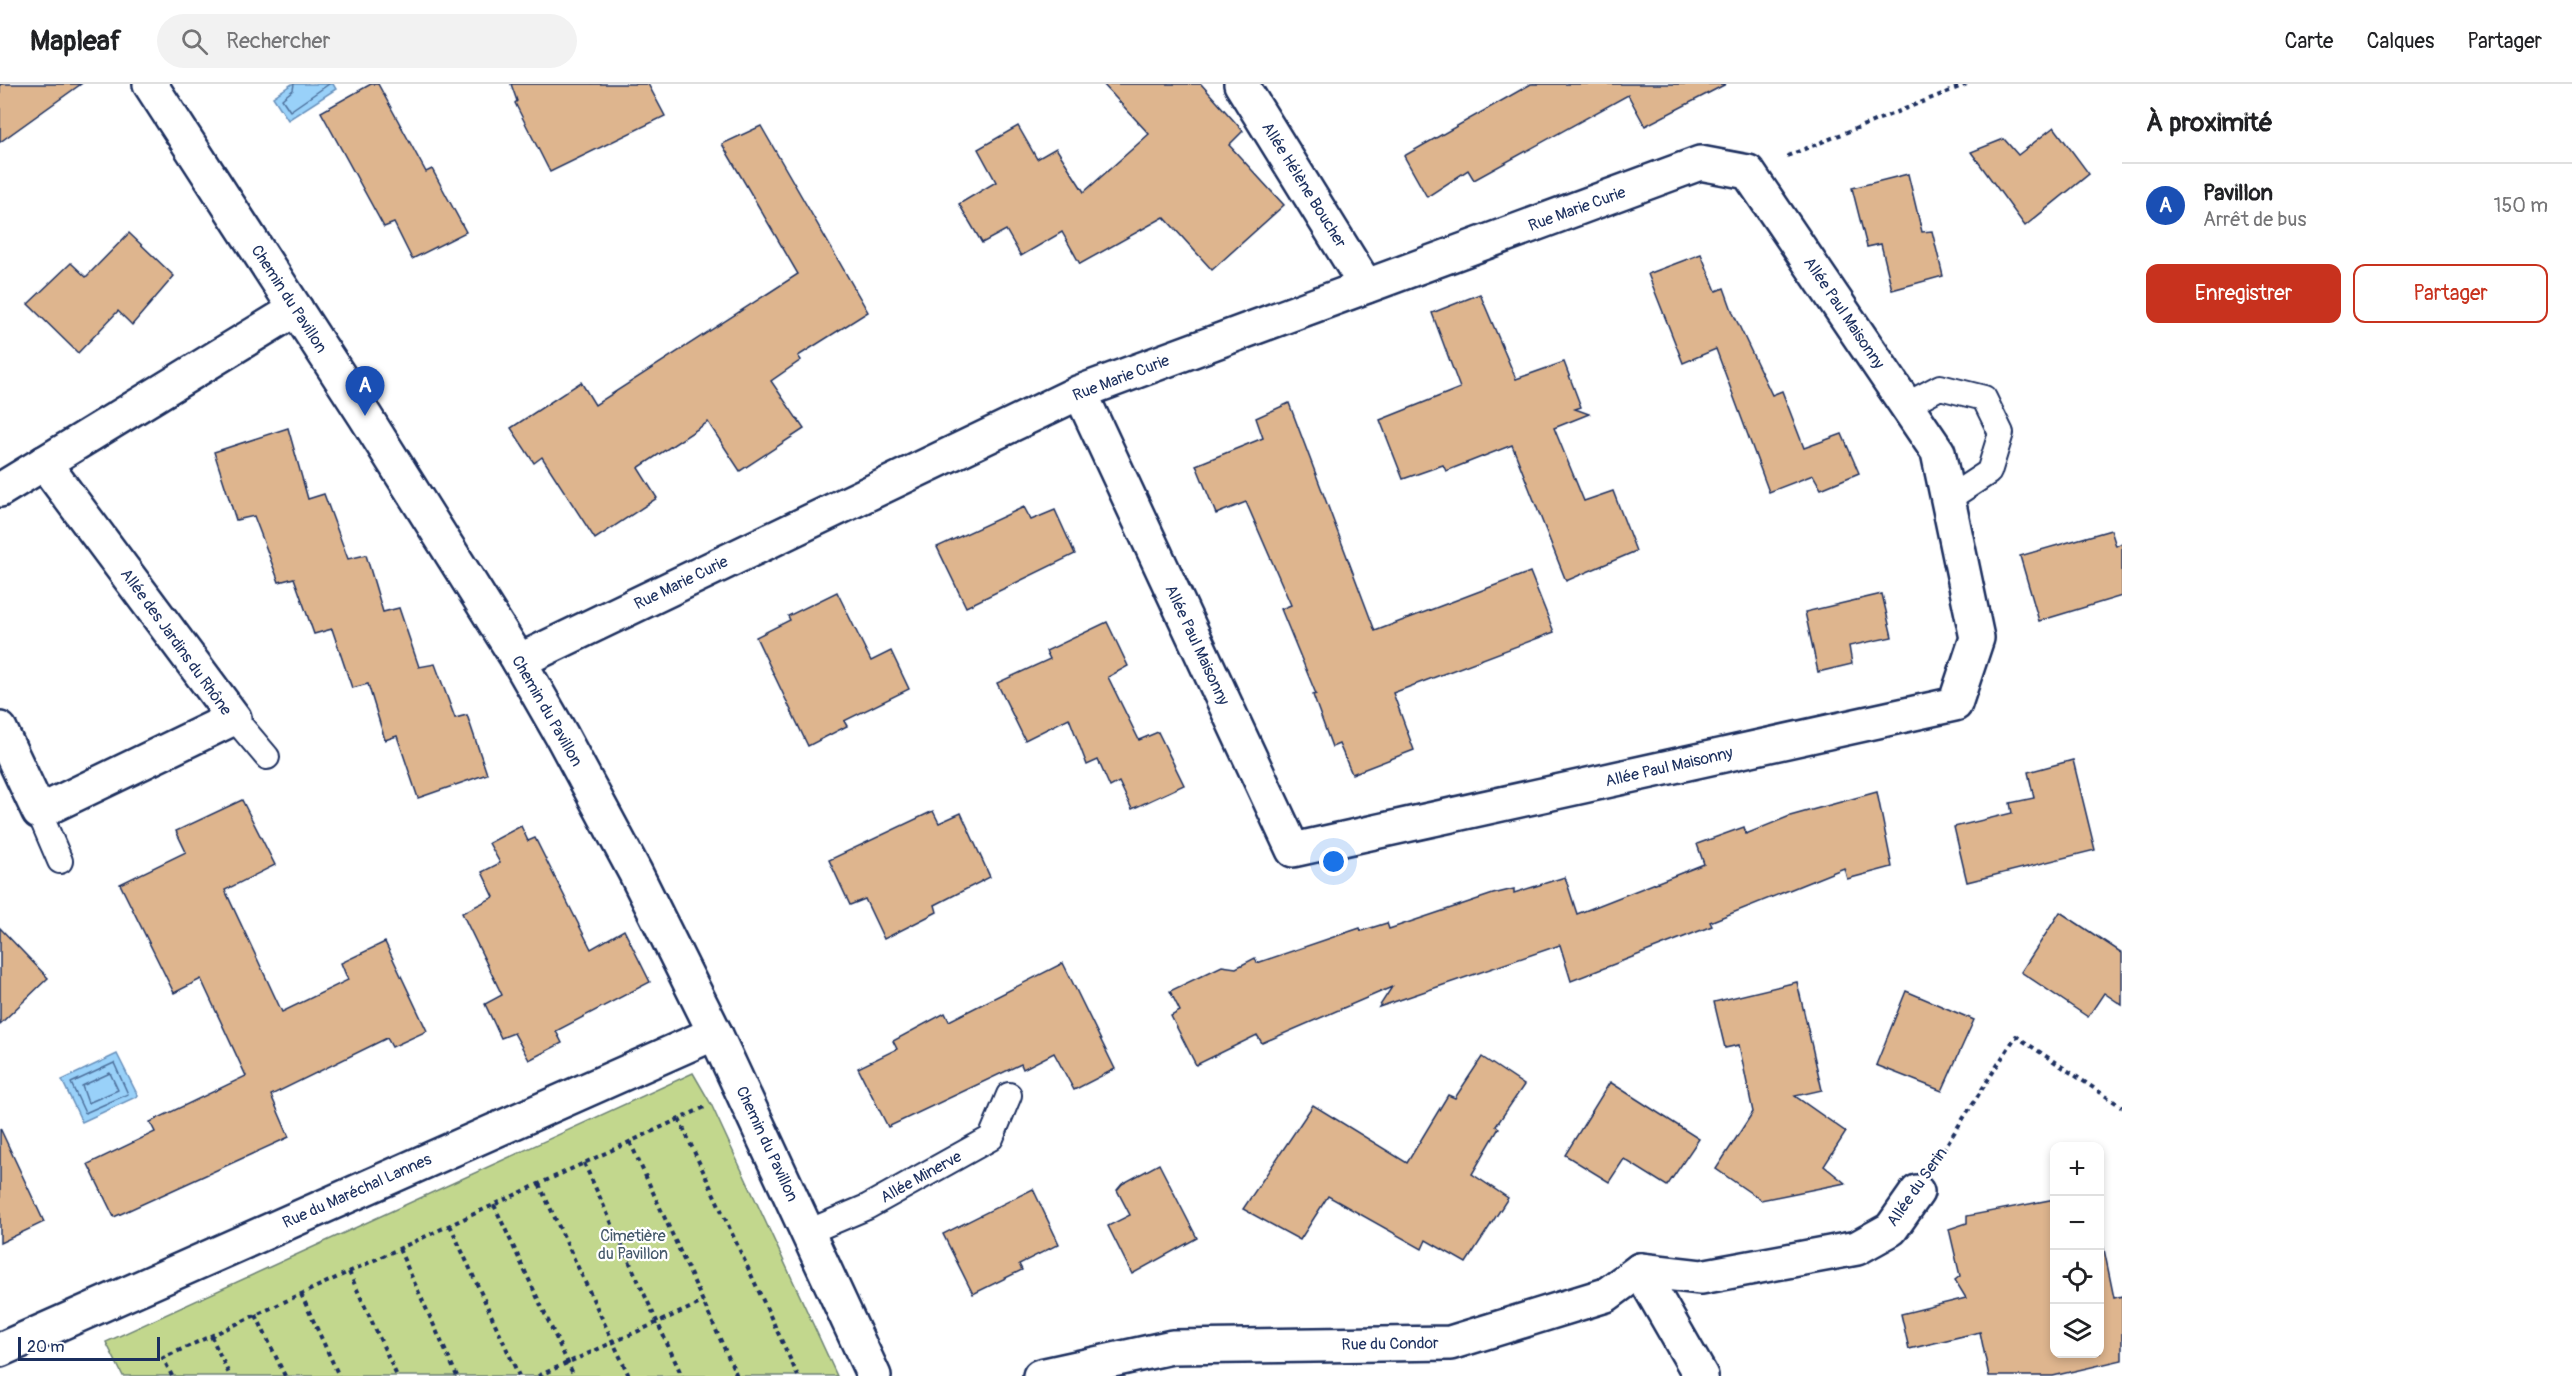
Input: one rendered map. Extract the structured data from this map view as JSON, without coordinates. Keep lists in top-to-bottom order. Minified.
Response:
{"streets":{"street":["Allée Hélène Boucher","Rue Marie Curie","Chemin du Pavillon","Allée Paul Maisonny","Allée des Jardins du Rhône","Allée du Serin","Rue du Maréchal Lannes","Rue du Condor"],"lane":["Allée Minerve"]},"crossings":[["Allée Hélène Boucher","Rue Marie Curie"],["Rue Marie Curie","Chemin du Pavillon"],["Rue Marie Curie","Allée Paul Maisonny"],["Chemin du Pavillon","Allée Minerve"],["Chemin du Pavillon","Rue du Maréchal Lannes"],["Allée du Serin","Rue du Condor"]],"parks":["Cimetière du Pavillon"],"scale_bar":"20 m","page":{"header":"Mapleaf","search":"Rechercher","nav":["Carte","Calques","Partager"],"heading":"À proximité","list":[{"mark":"A","name":"Pavillon","note":"Arrêt de bus","value":"150 m"}],"buttons":["Enregistrer","Partager"],"pins":"A","map_buttons":["+","−"],"scale":"20 m"}}
